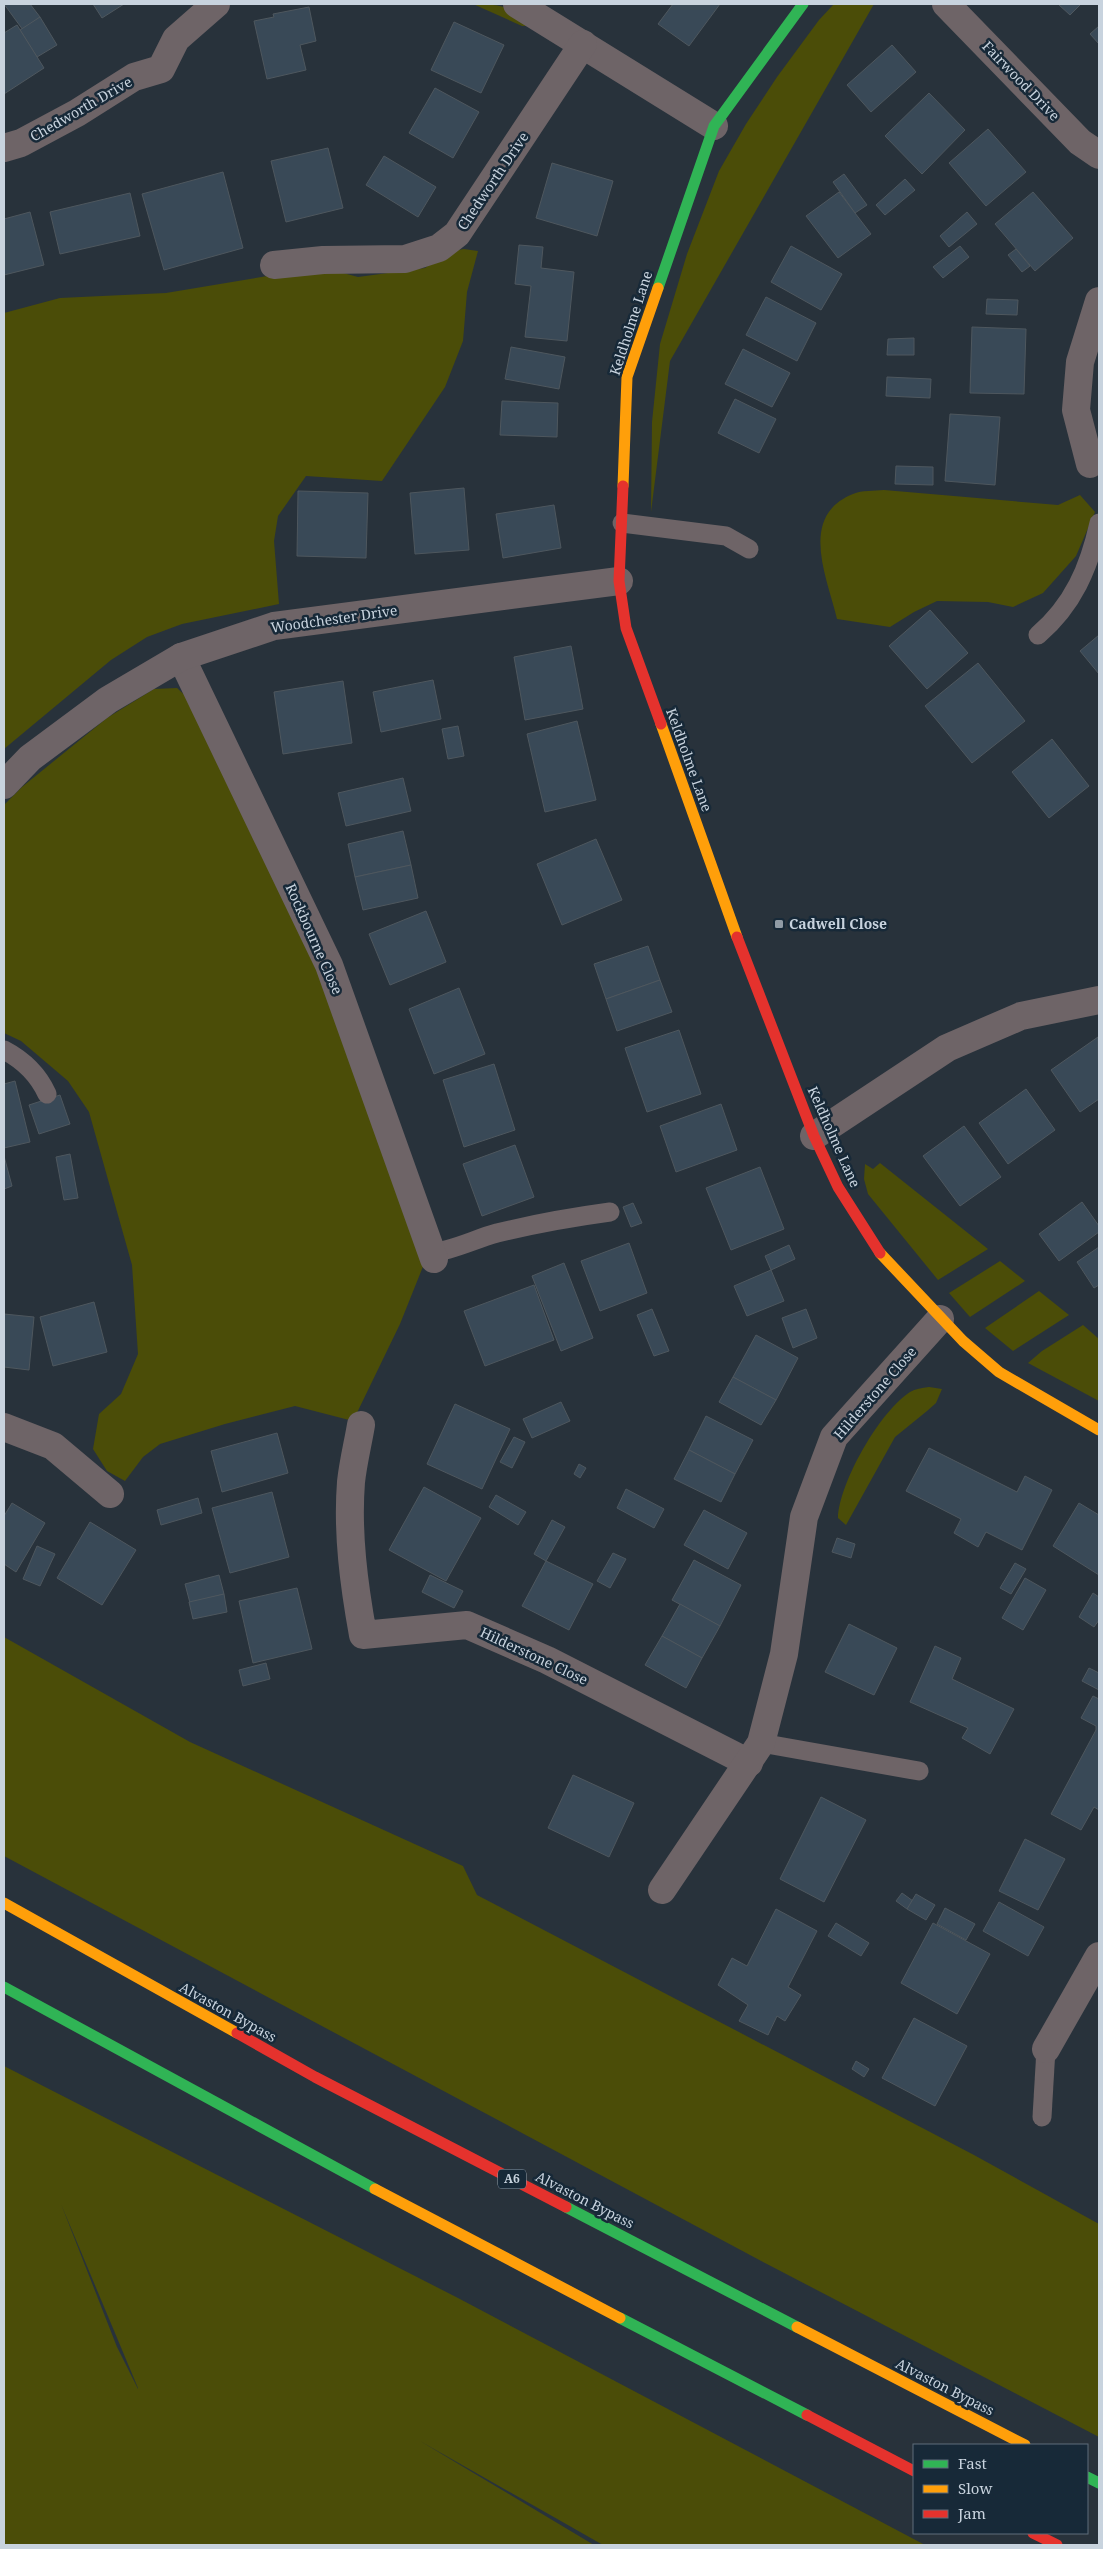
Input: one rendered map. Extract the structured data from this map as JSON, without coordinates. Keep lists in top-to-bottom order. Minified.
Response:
{"streets":{"main road":["Keldholme Lane","Alvaston Bypass","A6"],"street":["Fairwood Drive","Chedworth Drive","Woodchester Drive","Rockbourne Close","Hilderstone Close"]},"crossings":[["Keldholme Lane","Woodchester Drive"],["Keldholme Lane","Hilderstone Close"],["Woodchester Drive","Rockbourne Close"]],"places":{"transit":["Cadwell Close"]},"legend":["Fast","Slow","Jam"]}
